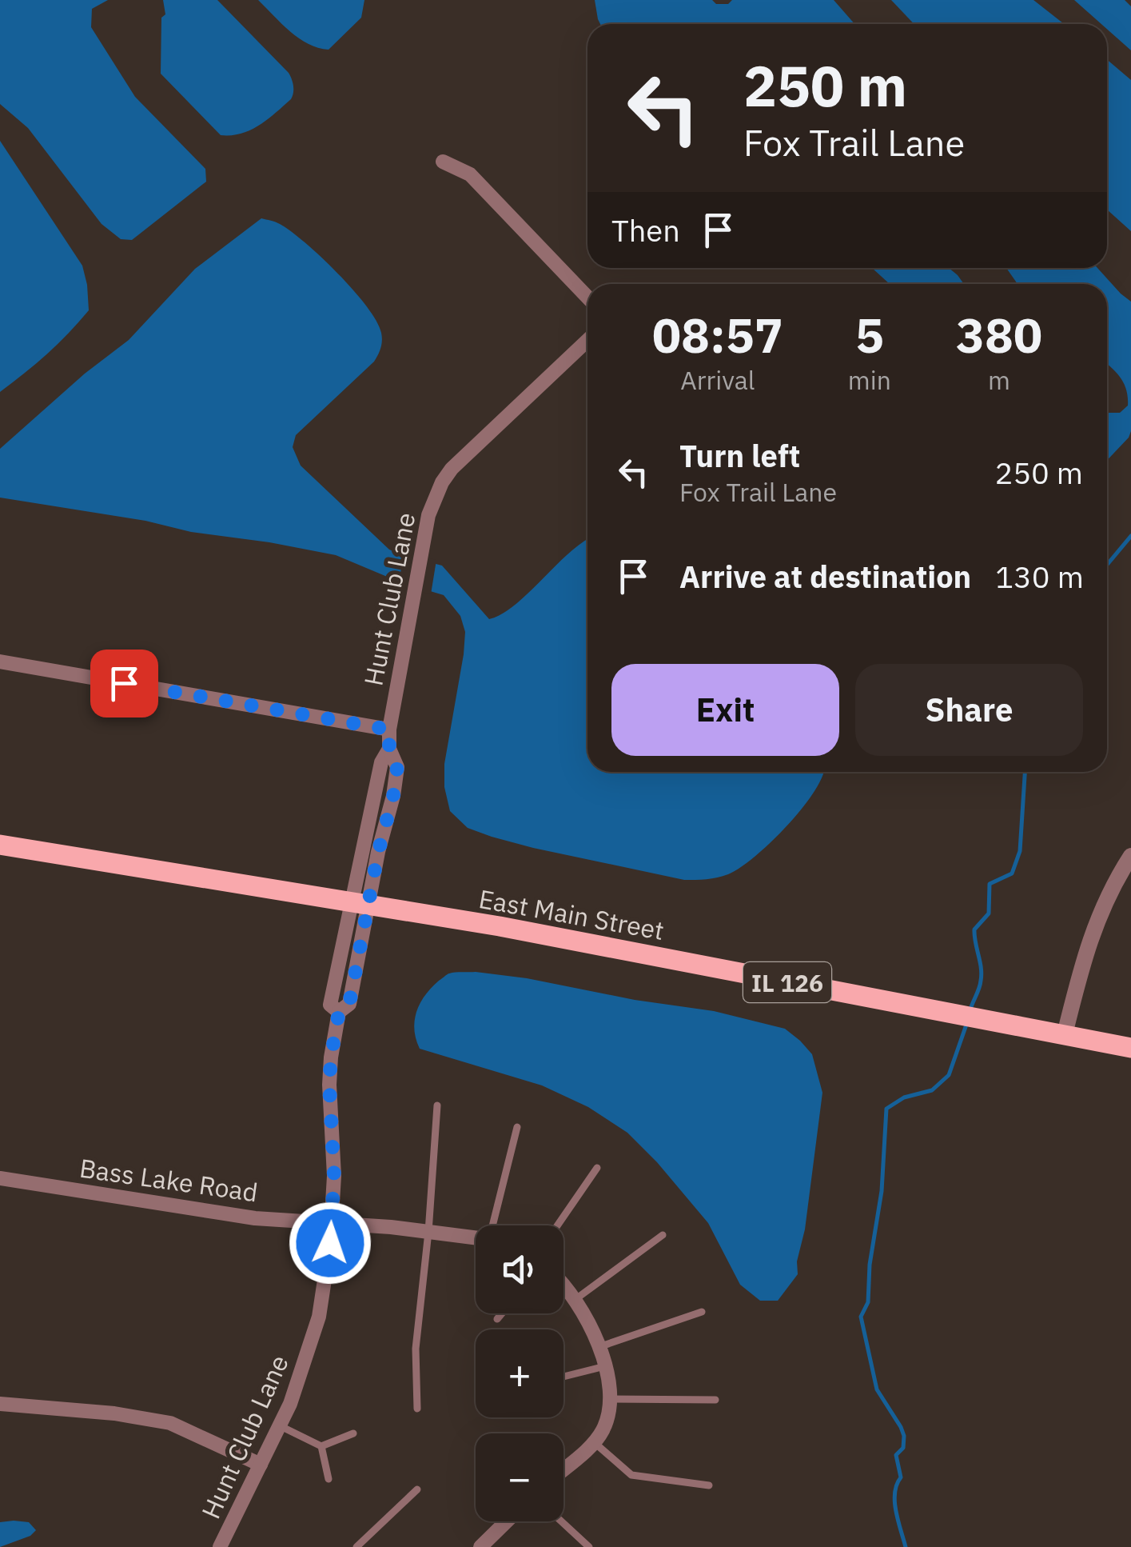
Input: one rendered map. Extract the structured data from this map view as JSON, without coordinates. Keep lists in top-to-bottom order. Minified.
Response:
{"streets":{"main road":["East Main Street","IL 126"],"street":["Hunt Club Lane","Bass Lake Road"]},"crossings":[["Hunt Club Lane","East Main Street"],["Hunt Club Lane","Bass Lake Road"]],"page":{"turn":["250 m","Fox Trail Lane"],"then":"Then","eta":["08:57","Arrival","5","min","380","m"],"list":[{"name":"Turn left","note":"Fox Trail Lane","value":"250 m"},{"name":"Arrive at destination","value":"130 m"}],"buttons":["Exit","Share"],"map_buttons":["+","−"]}}
